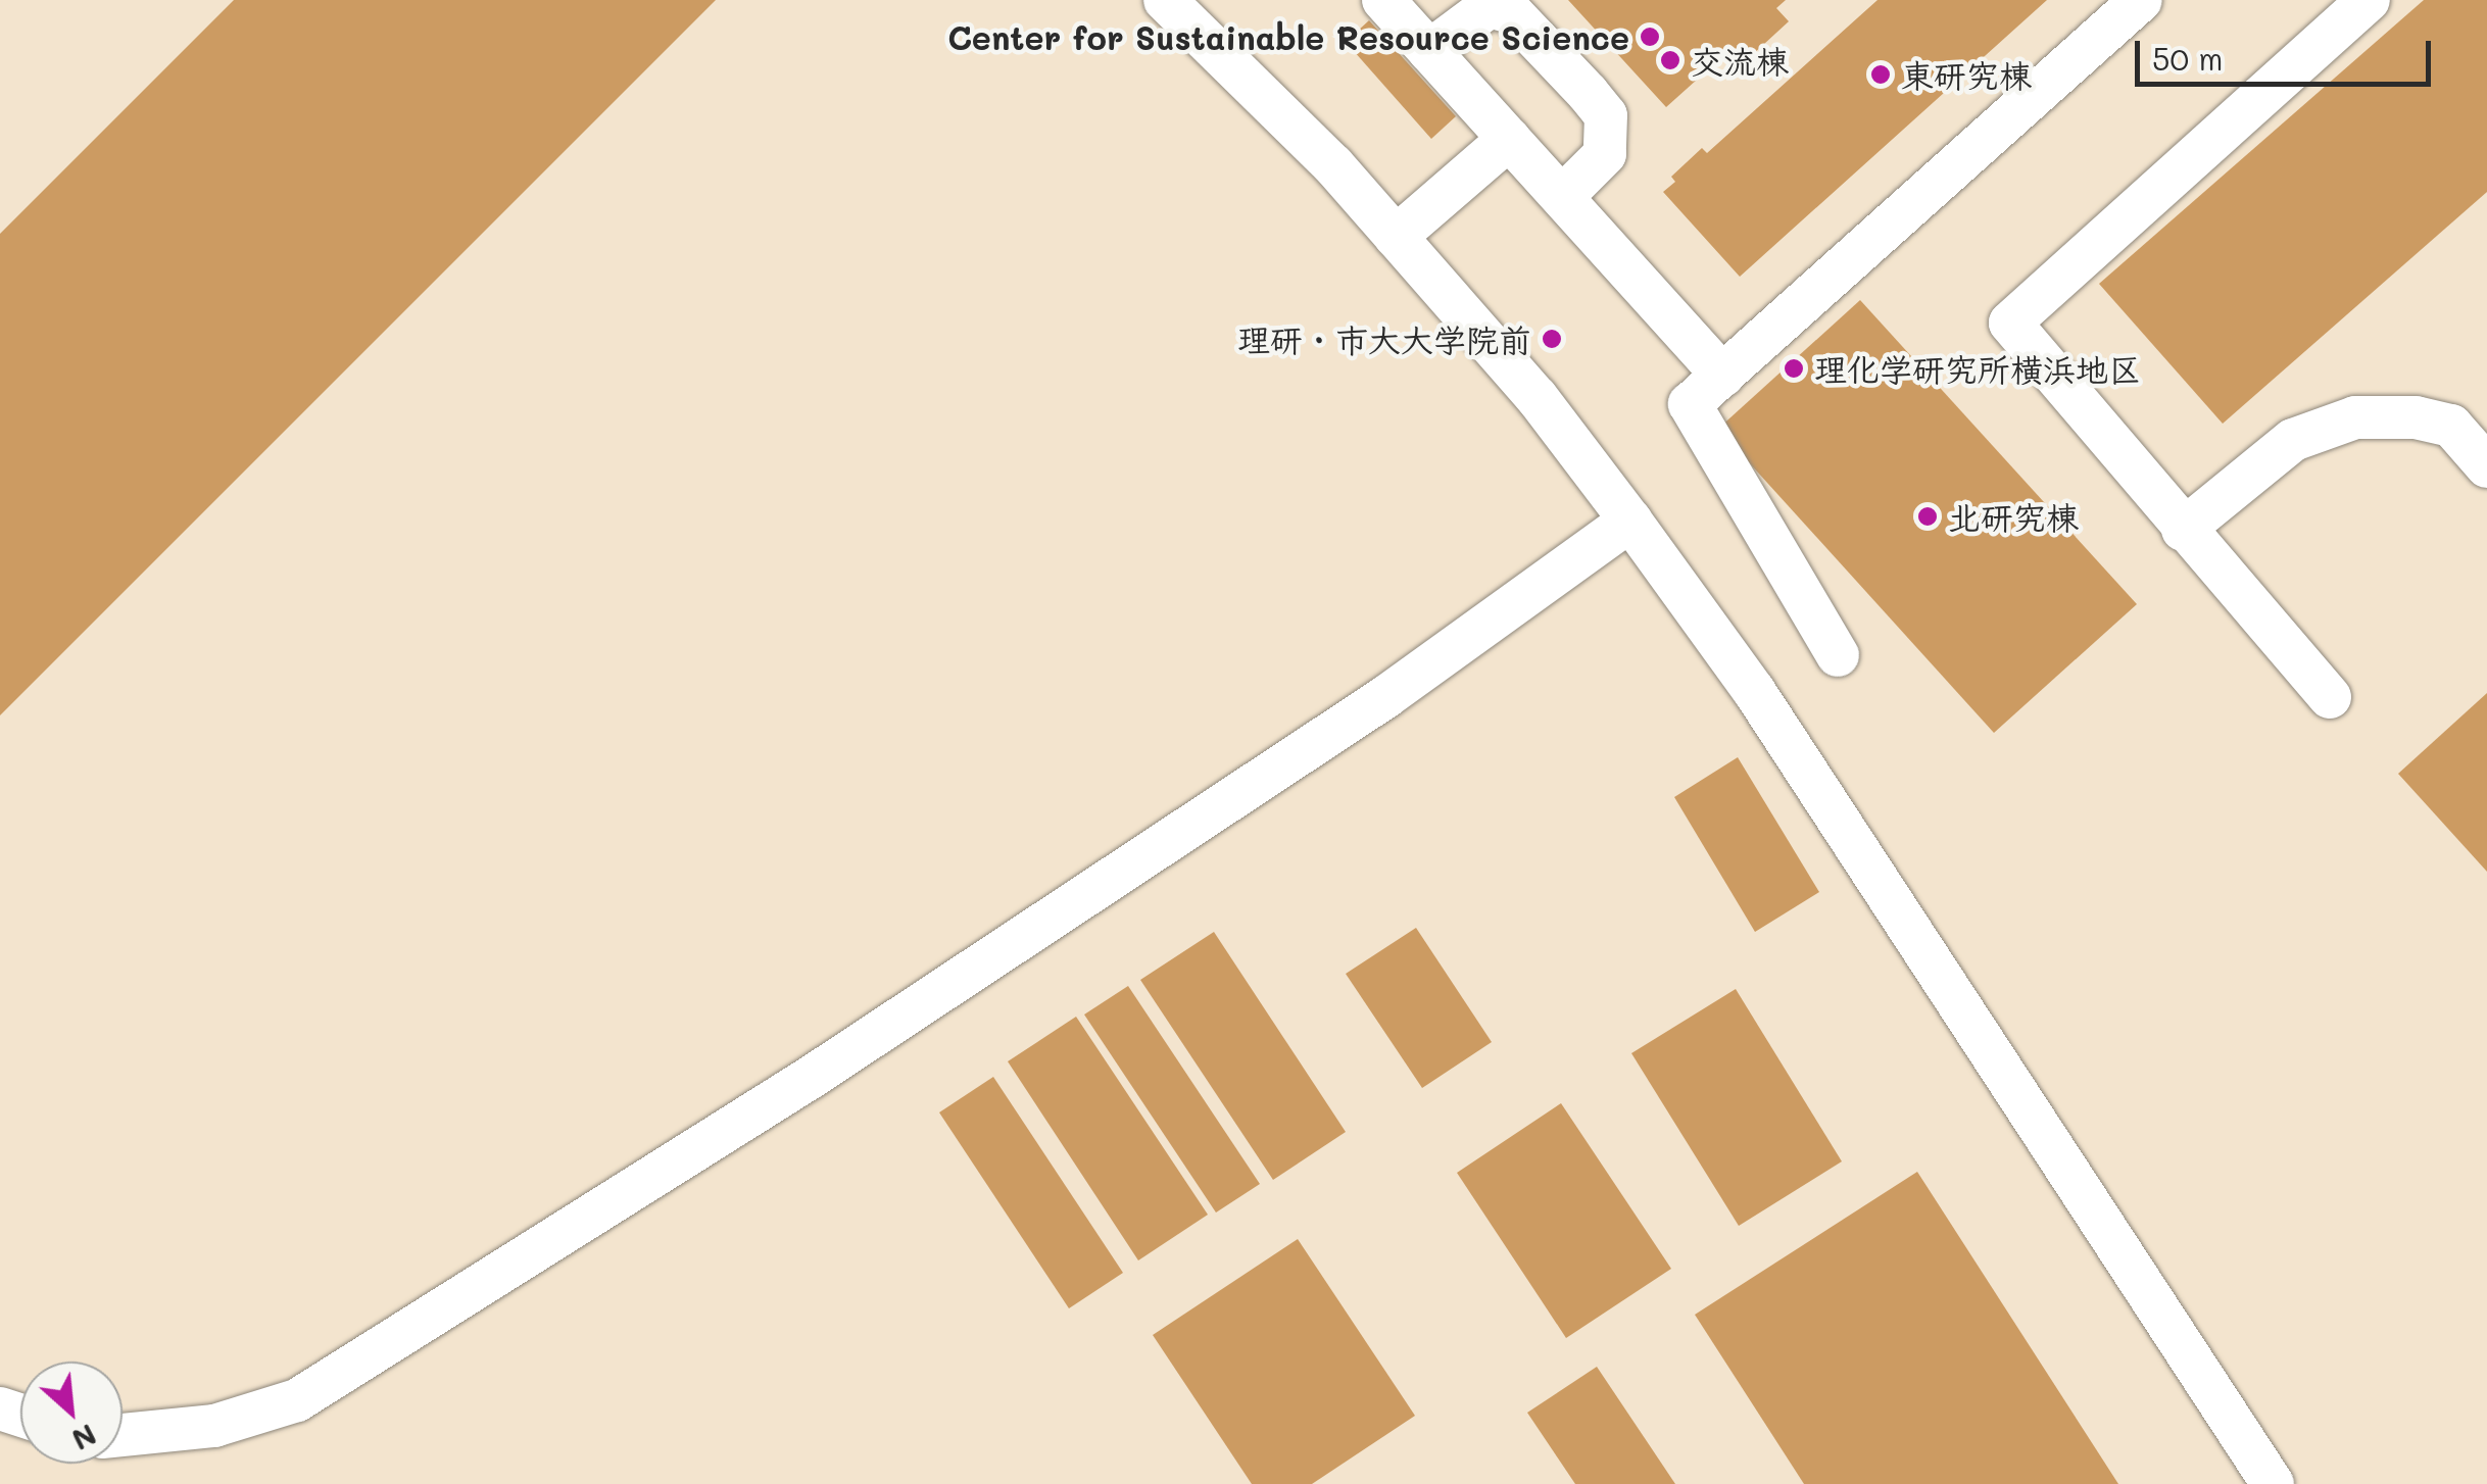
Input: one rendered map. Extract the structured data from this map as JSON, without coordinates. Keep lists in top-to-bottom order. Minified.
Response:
{"places":["Center for Sustainable Resource Science","交流棟","東研究棟","理研・市大大学院前","理化学研究所横浜地区","北研究棟"],"scale_bar":"50 m","north":"bottom right"}
